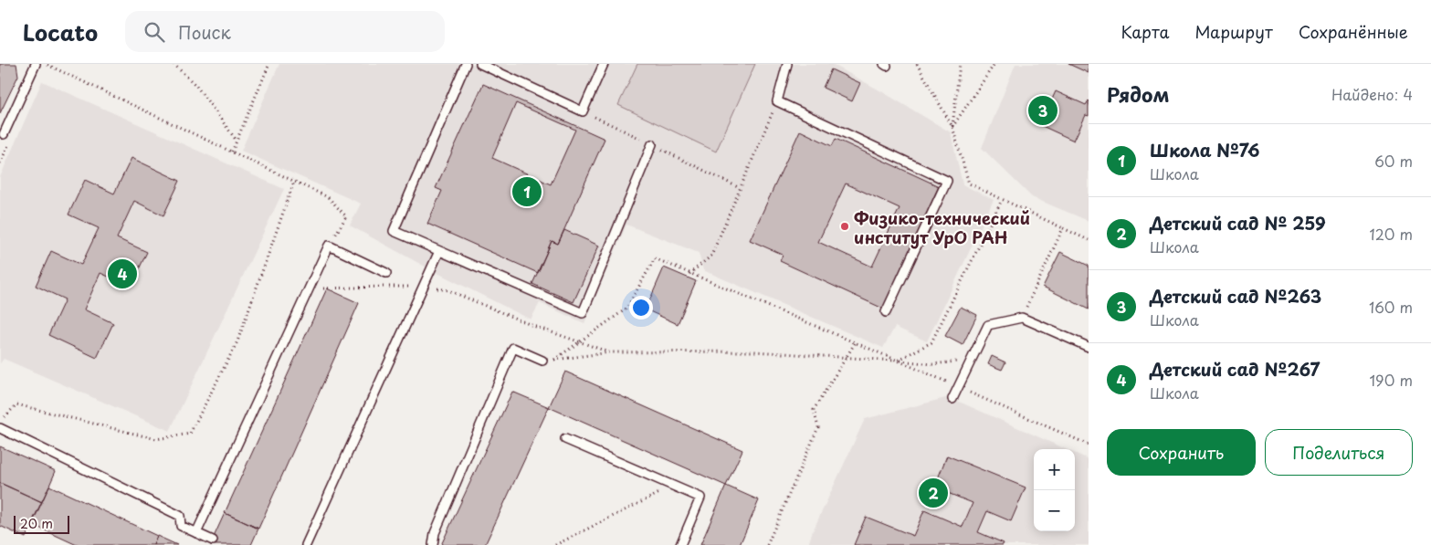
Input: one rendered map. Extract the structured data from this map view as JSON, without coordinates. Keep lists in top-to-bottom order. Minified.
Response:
{"places":["Физико-технический институт УрО РАН"],"scale_bar":"20 m","page":{"header":"Locato","search":"Поиск","nav":["Карта","Маршрут","Сохранённые"],"heading":["Рядом","Найдено: 4"],"pins":["3","1","4","2"],"list":[{"mark":"1","name":"Школа №76","note":"Школа","value":"60 m"},{"mark":"2","name":"Детский сад № 259","note":"Школа","value":"120 m"},{"mark":"3","name":"Детский сад №263","note":"Школа","value":"160 m"},{"mark":"4","name":"Детский сад №267","note":"Школа","value":"190 m"}],"buttons":["Сохранить","Поделиться"],"map_buttons":["+","−"],"scale":"20 m"}}
